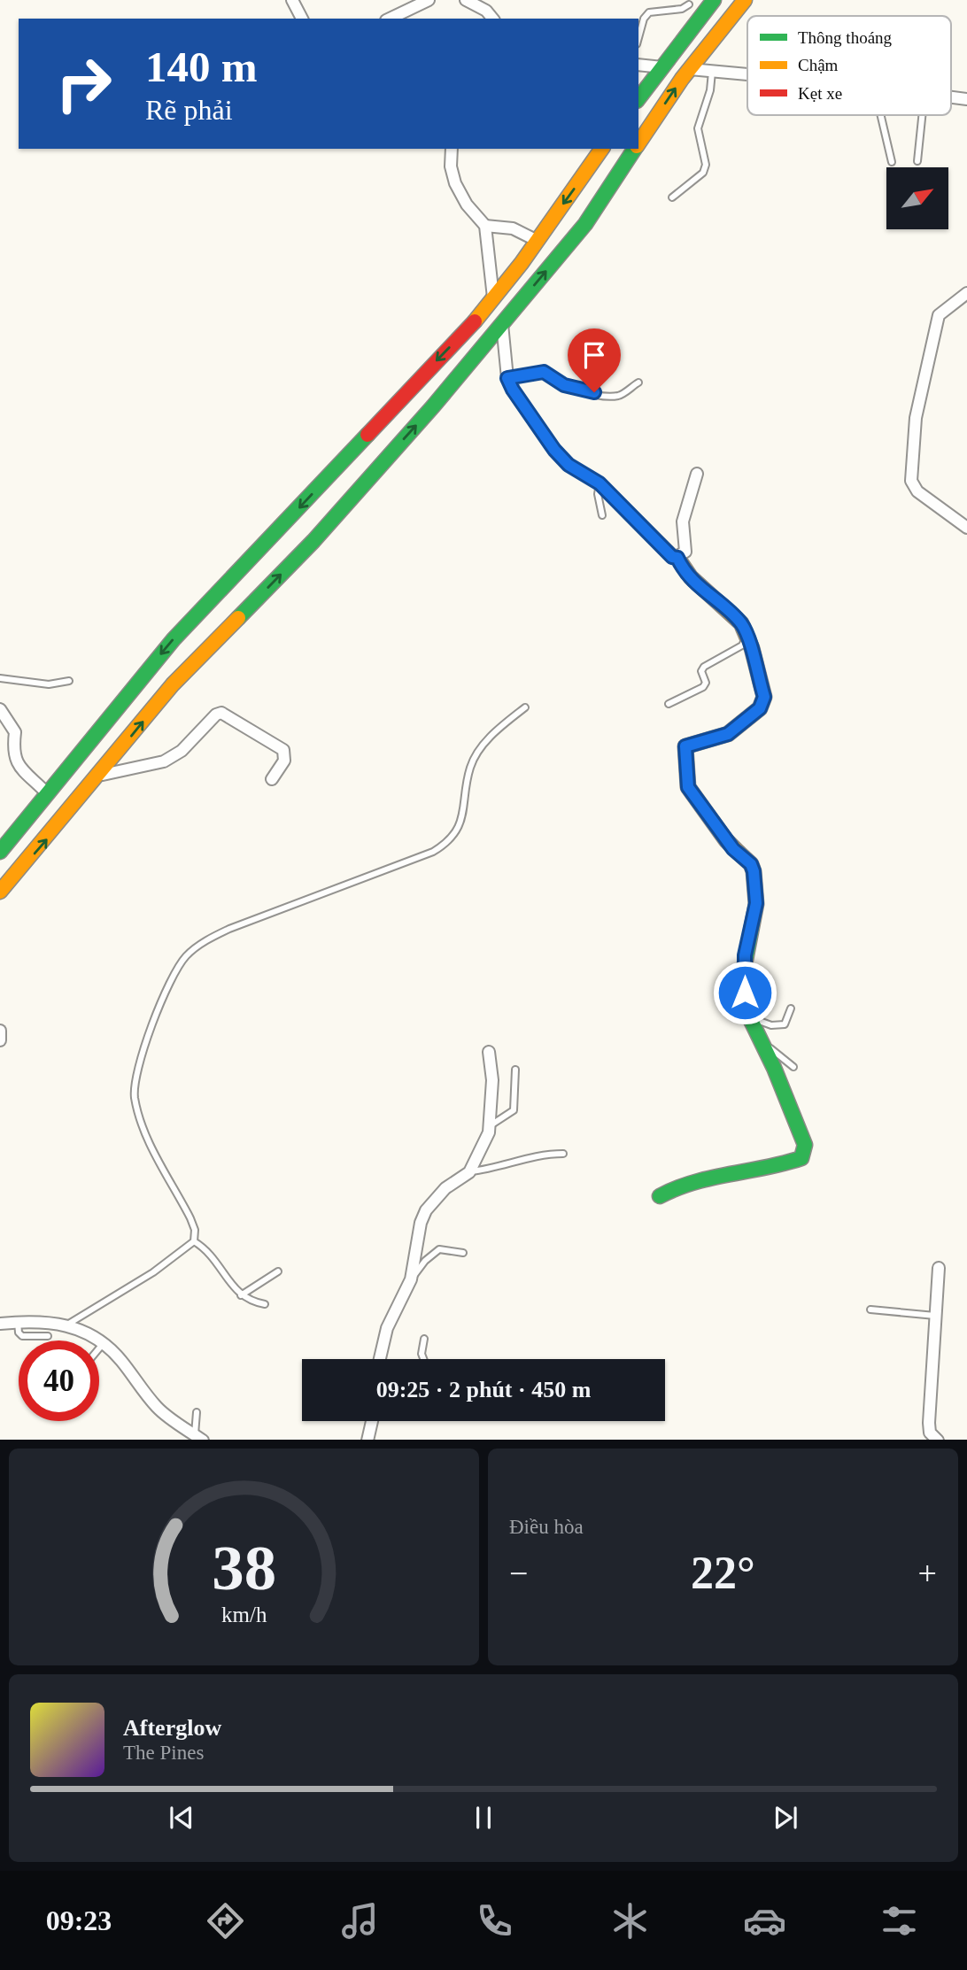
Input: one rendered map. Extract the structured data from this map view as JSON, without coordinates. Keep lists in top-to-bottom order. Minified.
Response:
{"legend":["Thông thoáng","Chậm","Kẹt xe"],"north":"top right","page":{"turn":["140 m","Rẽ phải"],"limit":"40","trip":"09:25 · 2 phút · 450 m","tile":"Điều hòa","heat":["−","22°","+"],"song":["Afterglow","The Pines"],"tabs":"09:23","gauge":["38","km/h"]}}
